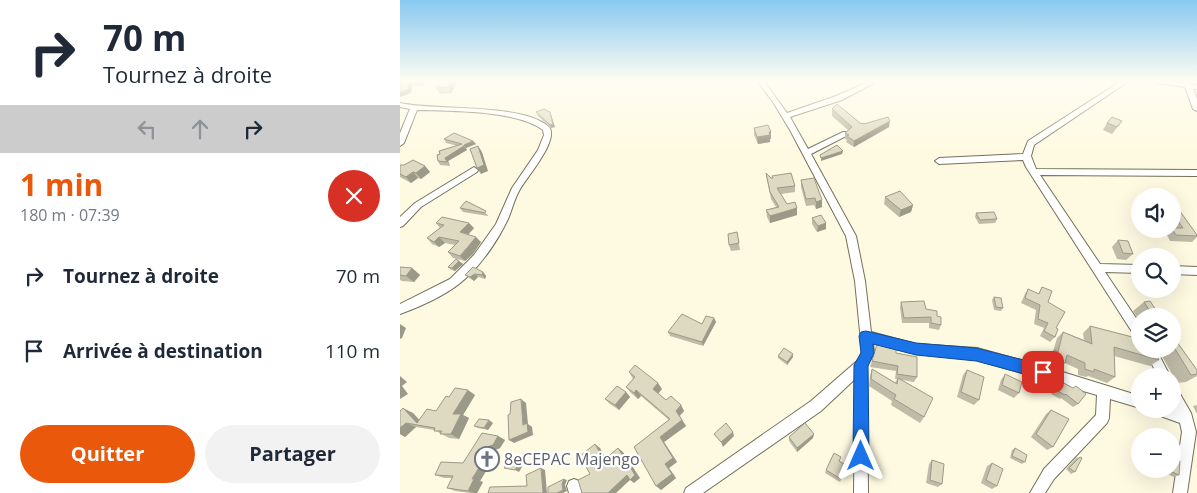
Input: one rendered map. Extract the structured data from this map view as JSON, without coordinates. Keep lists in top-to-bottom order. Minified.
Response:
{"places":{"church":["8eCEPAC Majengo"]},"page":{"turn":["70 m","Tournez à droite"],"heading":["1 min","180 m · 07:39"],"map_buttons":["+","−"],"list":[{"name":"Tournez à droite","value":"70 m"},{"name":"Arrivée à destination","value":"110 m"}],"buttons":["Quitter","Partager"]}}
